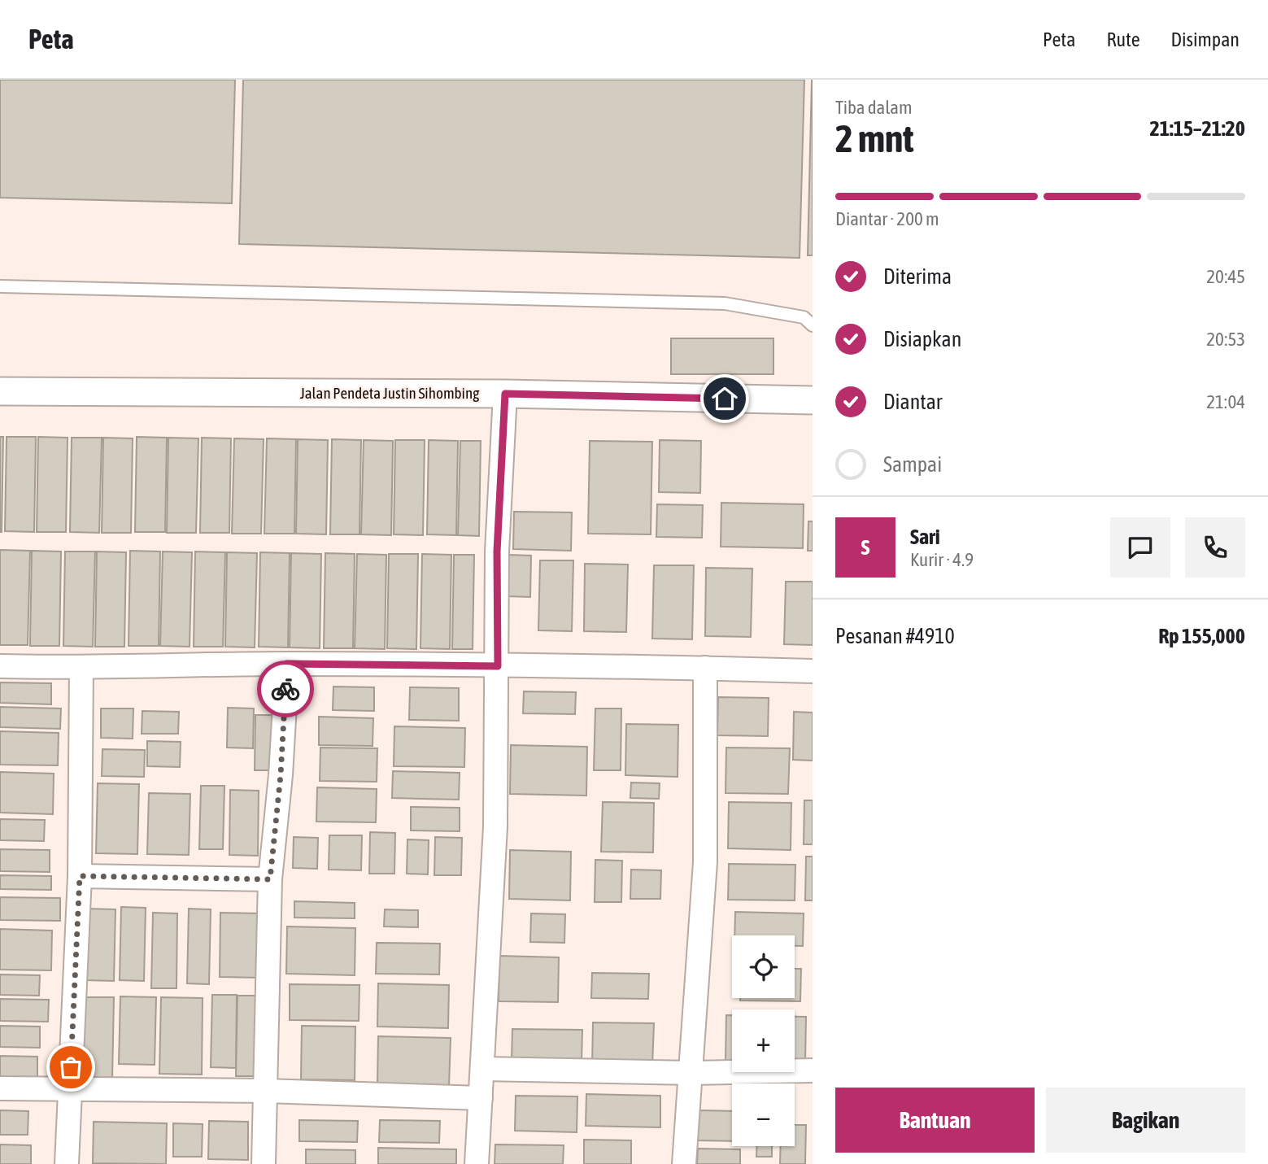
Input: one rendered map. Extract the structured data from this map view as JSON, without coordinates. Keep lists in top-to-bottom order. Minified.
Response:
{"streets":{"street":["Jalan Pendeta Justin Sihombing"]},"page":{"header":"Peta","nav":["Peta","Rute","Disimpan"],"heading":["2 mnt","Tiba dalam","21:15–21:20"],"panel":["Sari","Kurir · 4.9","Pesanan #4910","Rp 155,000"],"bar":"Diantar · 200 m","list":[["Diterima","20:45"],["Disiapkan","20:53"],["Diantar","21:04"],"Sampai"],"round":"S","map_buttons":["+","−"],"buttons":["Bantuan","Bagikan"]}}
